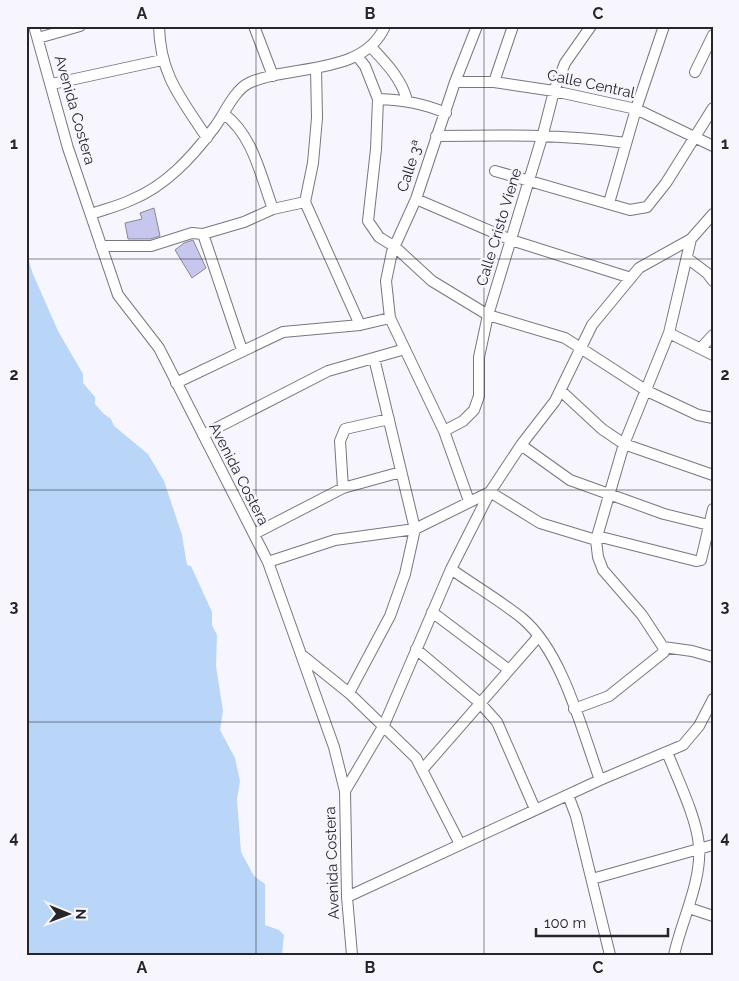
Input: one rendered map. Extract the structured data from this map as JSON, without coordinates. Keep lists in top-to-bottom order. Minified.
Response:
{"streets":{"street":["Calle Central","Avenida Costera","Calle 3ª","Calle Cristo Viene"]},"crossings":[["Calle Central","Calle 3ª"],["Calle Central","Calle Cristo Viene"],["Calle 3ª","Calle Cristo Viene"]],"scale_bar":"100 m","north":"right","grid":{"columns":["A","B","C"],"rows":["1","2","3","4"]}}
